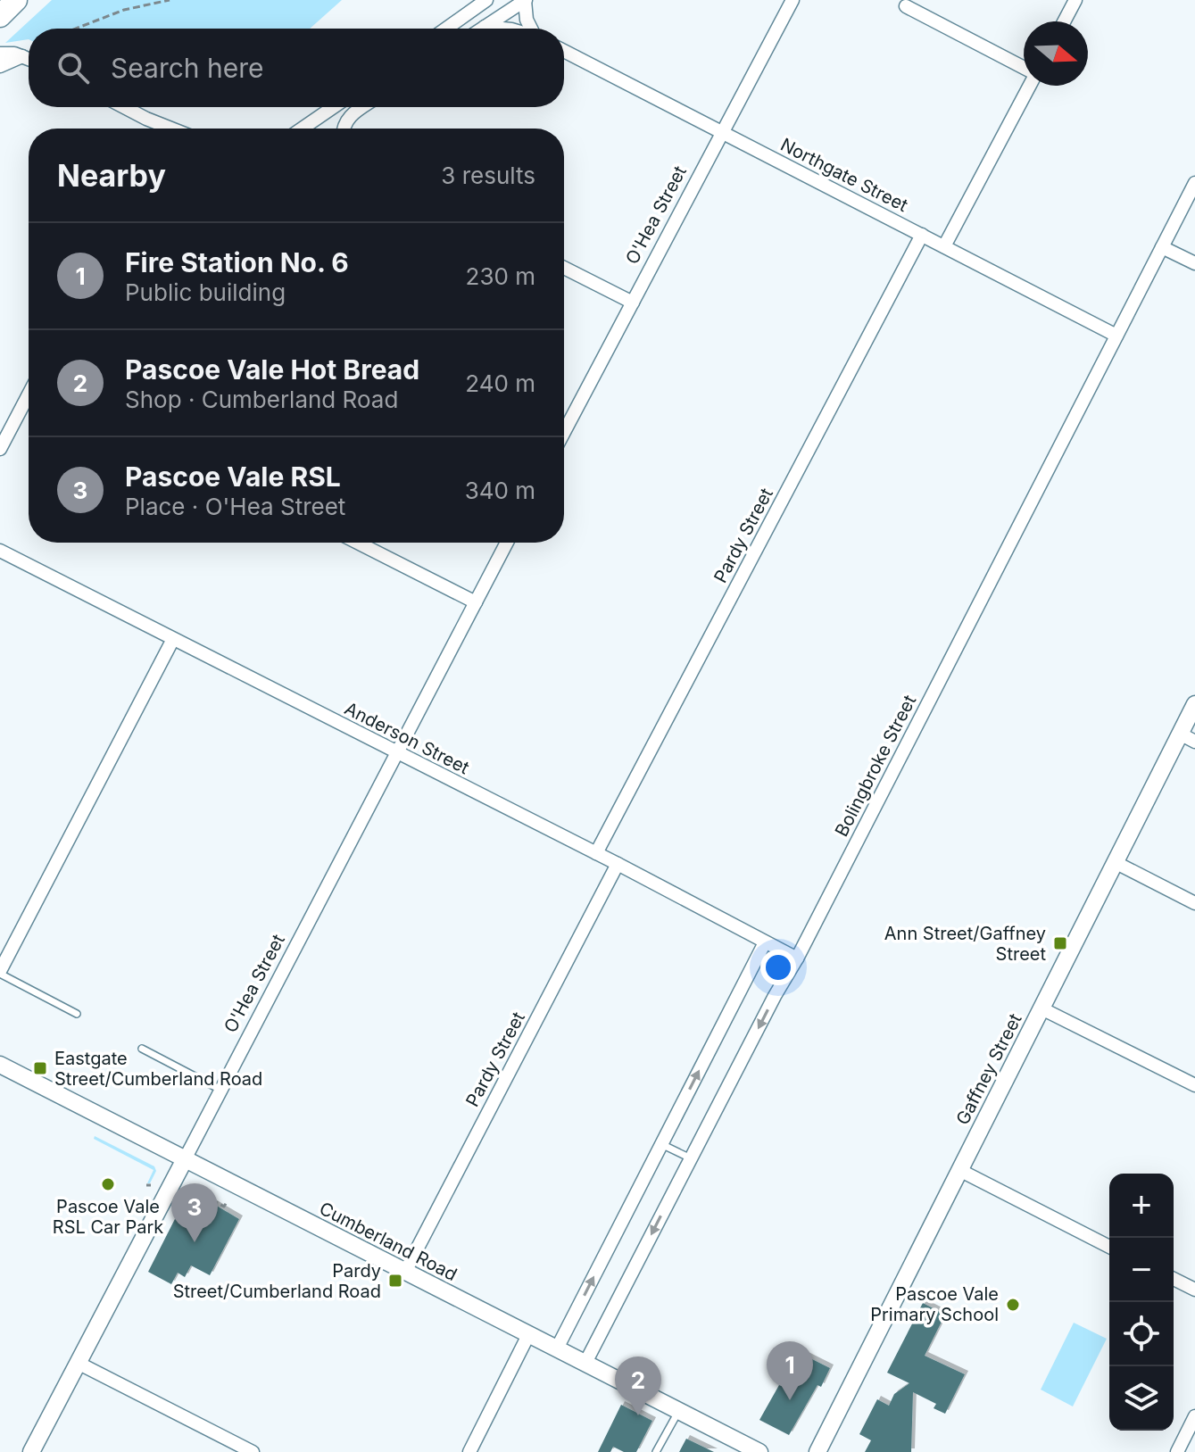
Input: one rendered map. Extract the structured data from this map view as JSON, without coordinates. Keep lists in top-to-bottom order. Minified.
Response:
{"streets":{"main road":["O'Hea Street","Gaffney Street","Cumberland Road"],"street":["Northgate Street","Pardy Street","Anderson Street","Bolingbroke Street"]},"crossings":[["Northgate Street","O'Hea Street"],["Northgate Street","Pardy Street"],["Northgate Street","Bolingbroke Street"],["O'Hea Street","Anderson Street"],["O'Hea Street","Cumberland Road"],["Pardy Street","Anderson Street"],["Pardy Street","Cumberland Road"],["Anderson Street","Bolingbroke Street"],["Bolingbroke Street","Cumberland Road"]],"places":{"transit":["Ann Street/Gaffney Street","Eastgate Street/Cumberland Road","Pardy Street/Cumberland Road"],"other":["Pascoe Vale RSL Car Park","Pascoe Vale Primary School"]},"north":"right","page":{"search":"Search here","heading":["Nearby","3 results"],"list":[{"mark":"1","name":"Fire Station No. 6","note":"Public building","value":"230 m"},{"mark":"2","name":"Pascoe Vale Hot Bread","note":"Shop · Cumberland Road","value":"240 m"},{"mark":"3","name":"Pascoe Vale RSL","note":"Place · O'Hea Street","value":"340 m"}],"map_buttons":["+","−"],"pins":["3","1","2"]}}
